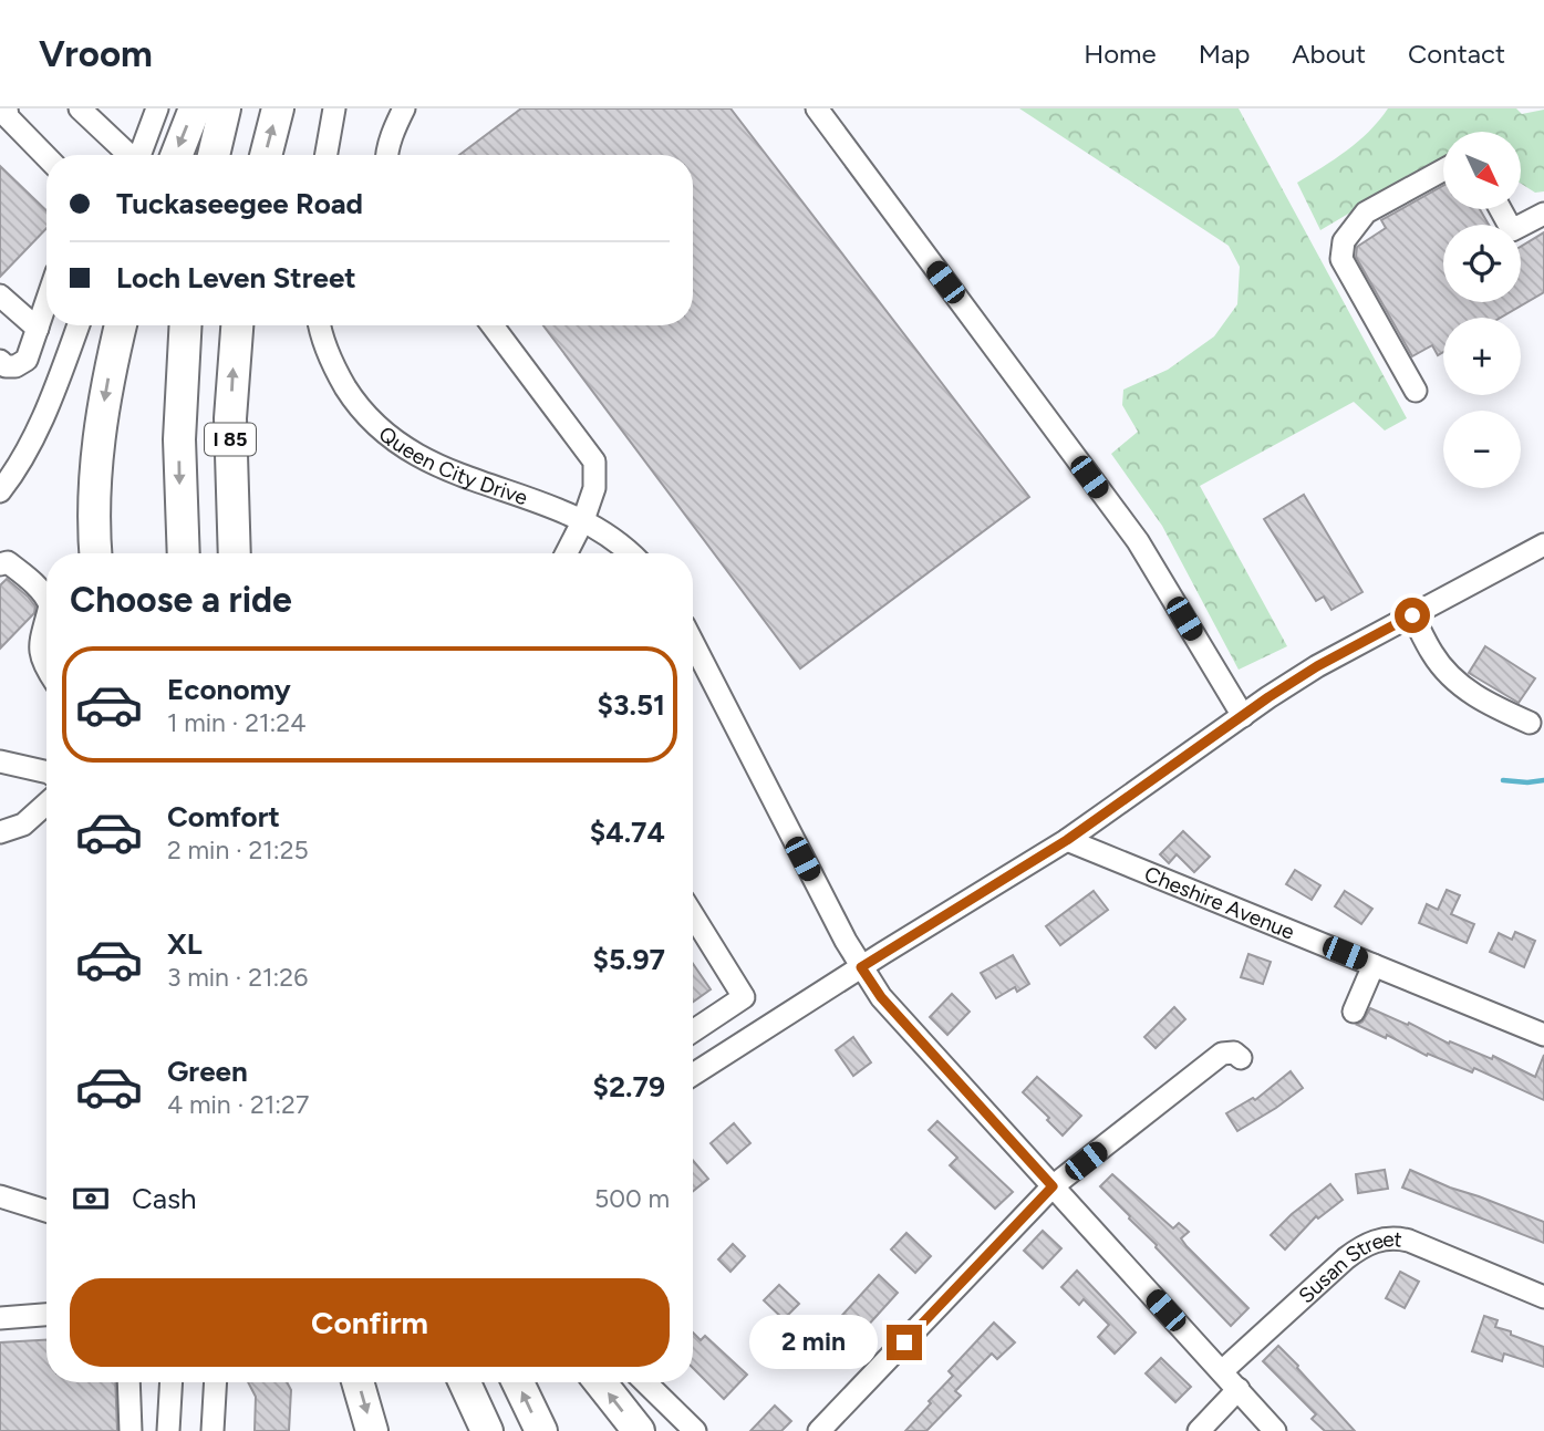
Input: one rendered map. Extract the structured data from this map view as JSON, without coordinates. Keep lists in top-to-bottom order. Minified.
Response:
{"streets":{"highway":["I 85"],"street":["Queen City Drive","Cheshire Avenue","Susan Street"]},"north":"bottom right","page":{"header":"Vroom","nav":["Home","Map","About","Contact"],"map_buttons":["+","−"],"banner":["Tuckaseegee Road","Loch Leven Street"],"heading":"Choose a ride","list":[{"name":"Economy","note":"1 min · 21:24","value":"$3.51"},{"name":"Comfort","note":"2 min · 21:25","value":"$4.74"},{"name":"XL","note":"3 min · 21:26","value":"$5.97"},{"name":"Green","note":"4 min · 21:27","value":"$2.79"}],"pay":["Cash","500 m"],"buttons":"Confirm","bubble":"2 min"}}
